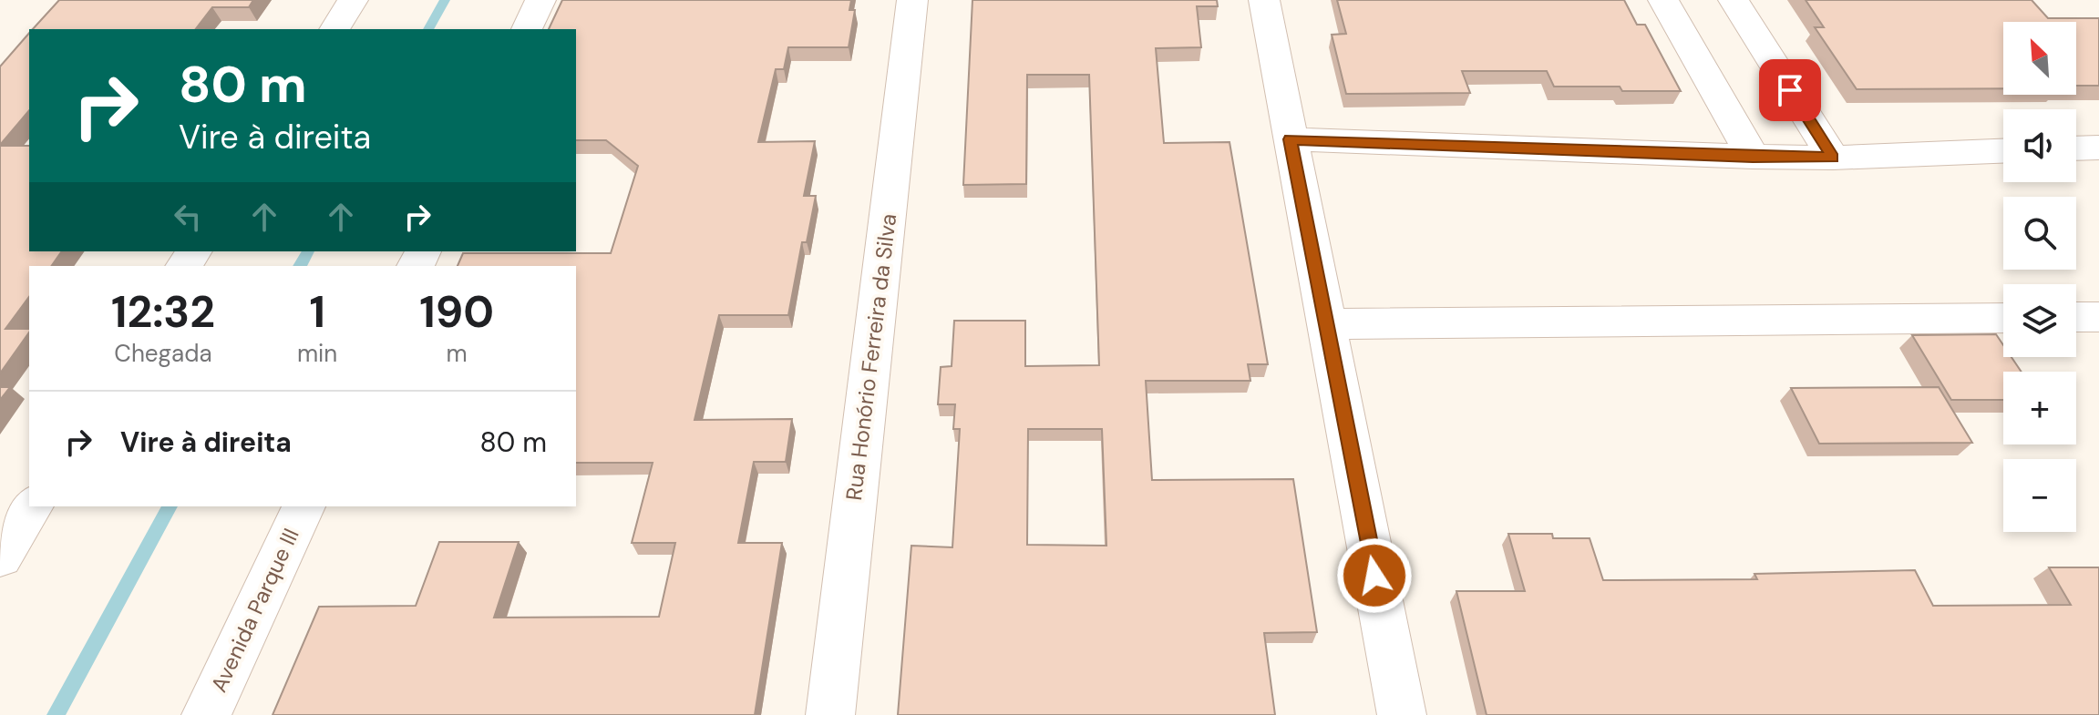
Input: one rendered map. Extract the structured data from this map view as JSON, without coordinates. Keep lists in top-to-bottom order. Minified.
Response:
{"streets":{"street":["Rua Honório Ferreira da Silva","Avenida Parque III"]},"north":"top left","page":{"map_buttons":["+","−"],"turn":["80 m","Vire à direita"],"eta":["12:32","Chegada","1","min","190","m"],"list":[{"name":"Vire à direita","value":"80 m"}]}}
